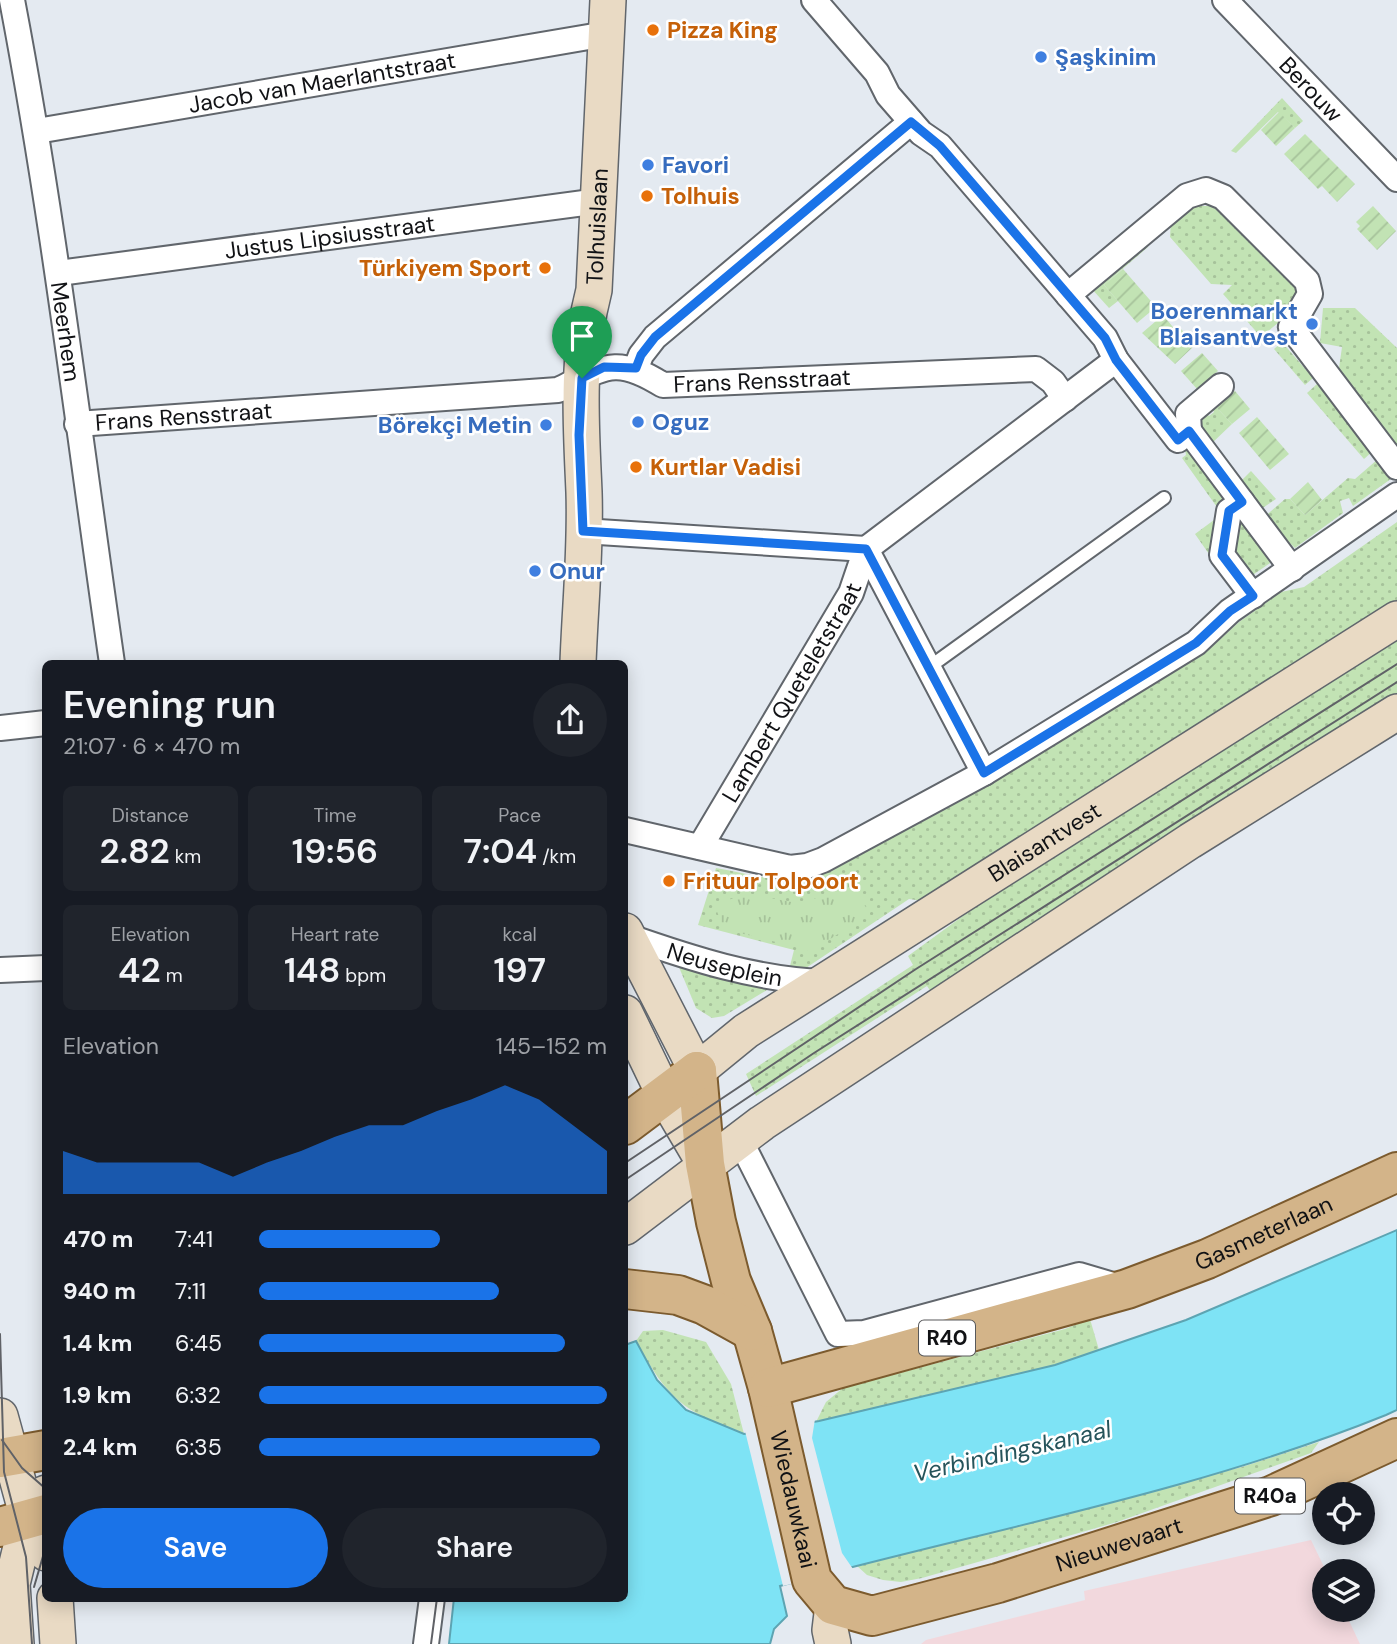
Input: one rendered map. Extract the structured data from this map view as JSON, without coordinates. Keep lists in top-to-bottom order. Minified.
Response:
{"streets":{"main road":["Tolhuislaan","Blaisantvest","Neuseplein","Gasmeterlaan","R40","R40a","Wiedauwkaai","Nieuwevaart"],"street":["Jacob van Maerlantstraat","Berouw","Justus Lipsiusstraat","Meerhem","Frans Rensstraat","Lambert Queteletstraat"]},"crossings":[["Jacob van Maerlantstraat","Tolhuislaan"],["Jacob van Maerlantstraat","Meerhem"],["Tolhuislaan","Justus Lipsiusstraat"],["Tolhuislaan","Frans Rensstraat"],["Justus Lipsiusstraat","Meerhem"],["Meerhem","Frans Rensstraat"],["Blaisantvest","Neuseplein"],["Neuseplein","Gasmeterlaan"],["Neuseplein","Wiedauwkaai"],["Gasmeterlaan","Wiedauwkaai"],["Wiedauwkaai","Nieuwevaart"]],"water":["Verbindingskanaal"],"places":["Pizza King","Şaşkinim","Favori","Tolhuis","Türkiyem Sport","Boerenmarkt Blaisantvest","Oguz","Börekçi Metin","Kurtlar Vadisi","Onur","Frituur Tolpoort"],"page":{"heading":["Evening run","21:07 · 6 × 470 m"],"stats":[["Distance","2.82 km"],["Time","19:56"],["Pace","7:04 /km"],["Elevation","42 m"],["Heart rate","148 bpm"],["kcal","197"]],"chart":["Elevation","145–152 m"],"list":[{"name":"470 m","note":"7:41"},{"name":"940 m","note":"7:11"},{"name":"1.4 km","note":"6:45"},{"name":"1.9 km","note":"6:32"},{"name":"2.4 km","note":"6:35"}],"buttons":["Save","Share"]}}
